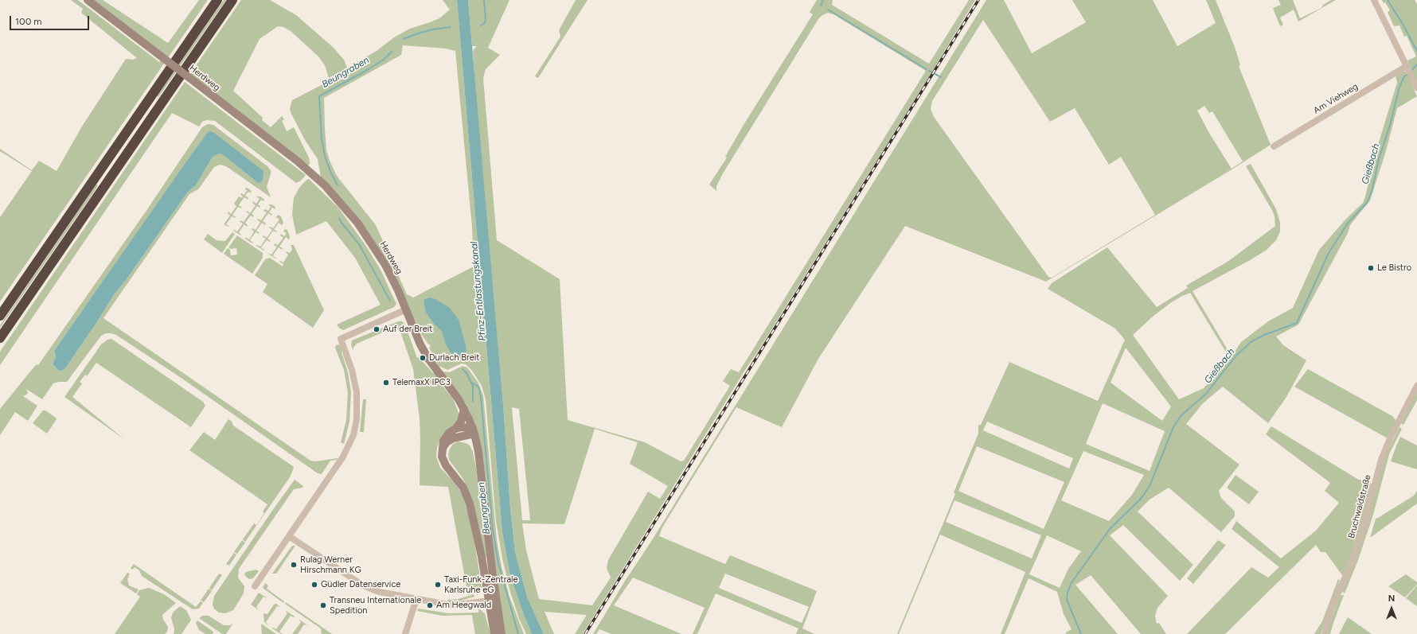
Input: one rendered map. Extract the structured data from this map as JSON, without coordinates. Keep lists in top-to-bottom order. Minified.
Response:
{"streets":{"main road":["Herdweg"],"street":["Am Viehweg","Bruchwaldstraße"]},"water":["Beungraben","Gießbach","Pfinz-Entlastungskanal"],"places":["Le Bistro","Auf der Breit","Durlach Breit","TelemaxX IPC3","Rulag Werner Hirschmann KG","Güdler Datenservice","Taxi-Funk-Zentrale Karlsruhe eG","Transneu Internationale Spedition","Am Heegwald"],"scale_bar":"100 m","north":"top"}
